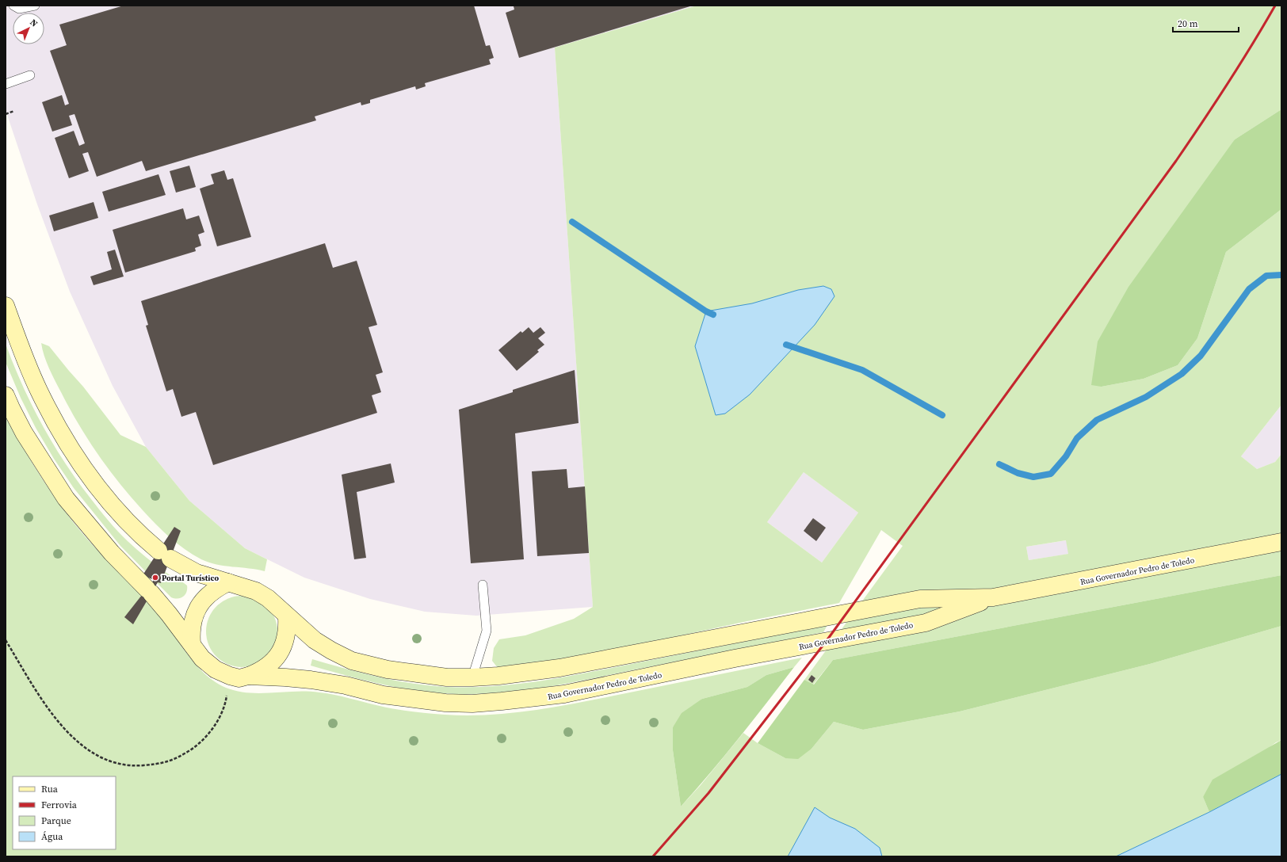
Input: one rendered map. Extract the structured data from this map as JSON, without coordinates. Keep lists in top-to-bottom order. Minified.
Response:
{"streets":{"main road":["Rua Governador Pedro de Toledo"]},"places":["Portal Turístico"],"legend":["Rua","Ferrovia","Parque","Água"],"scale_bar":"20 m","north":"top right"}
